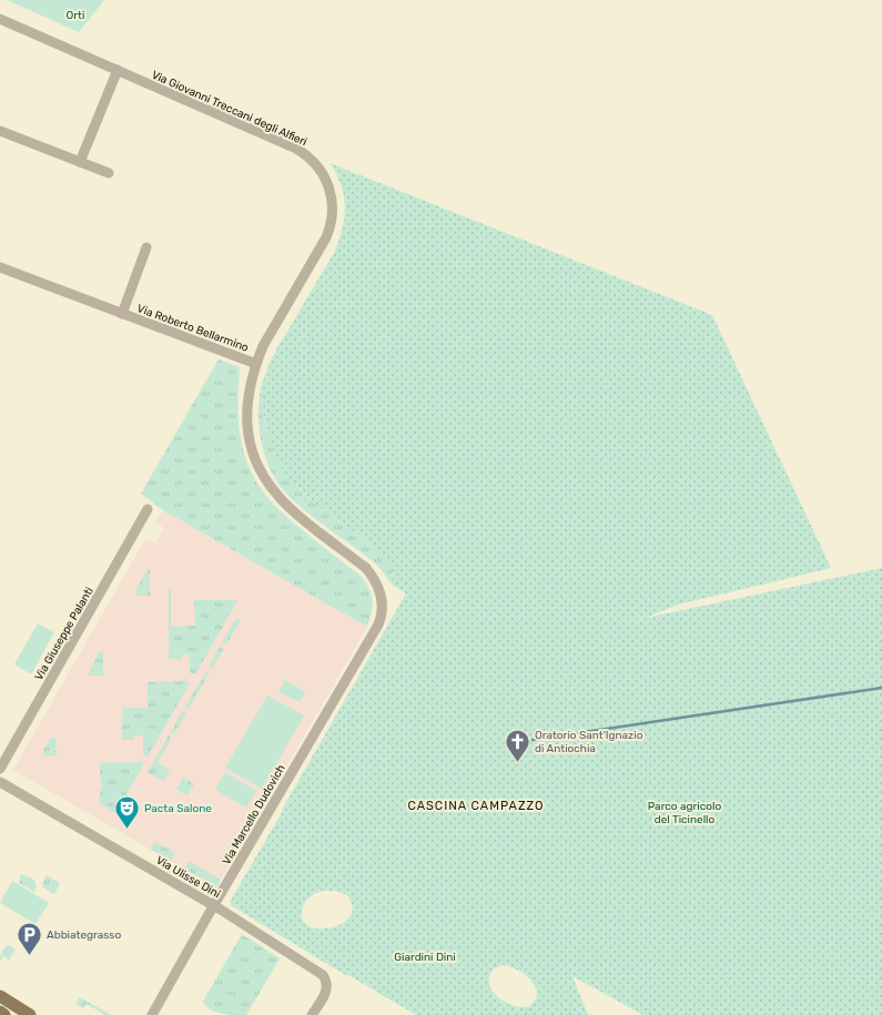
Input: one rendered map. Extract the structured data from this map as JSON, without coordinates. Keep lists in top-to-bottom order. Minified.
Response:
{"streets":{"street":["Via Giovanni Treccani degli Alfieri","Via Roberto Bellarmino","Via Giuseppe Palanti","Via Marcello Dudovich","Via Ulisse Dini"]},"crossings":[["Via Giovanni Treccani degli Alfieri","Via Roberto Bellarmino"],["Via Giovanni Treccani degli Alfieri","Via Marcello Dudovich"],["Via Marcello Dudovich","Via Ulisse Dini"]],"districts":["CASCINA CAMPAZZO"],"parks":["Orti","Parco agricolo del Ticinello","Giardini Dini"],"places":{"church":["Oratorio Sant'Ignazio di Antiochia"],"theatre":["Pacta Salone"],"parking":["Abbiategrasso"]}}
